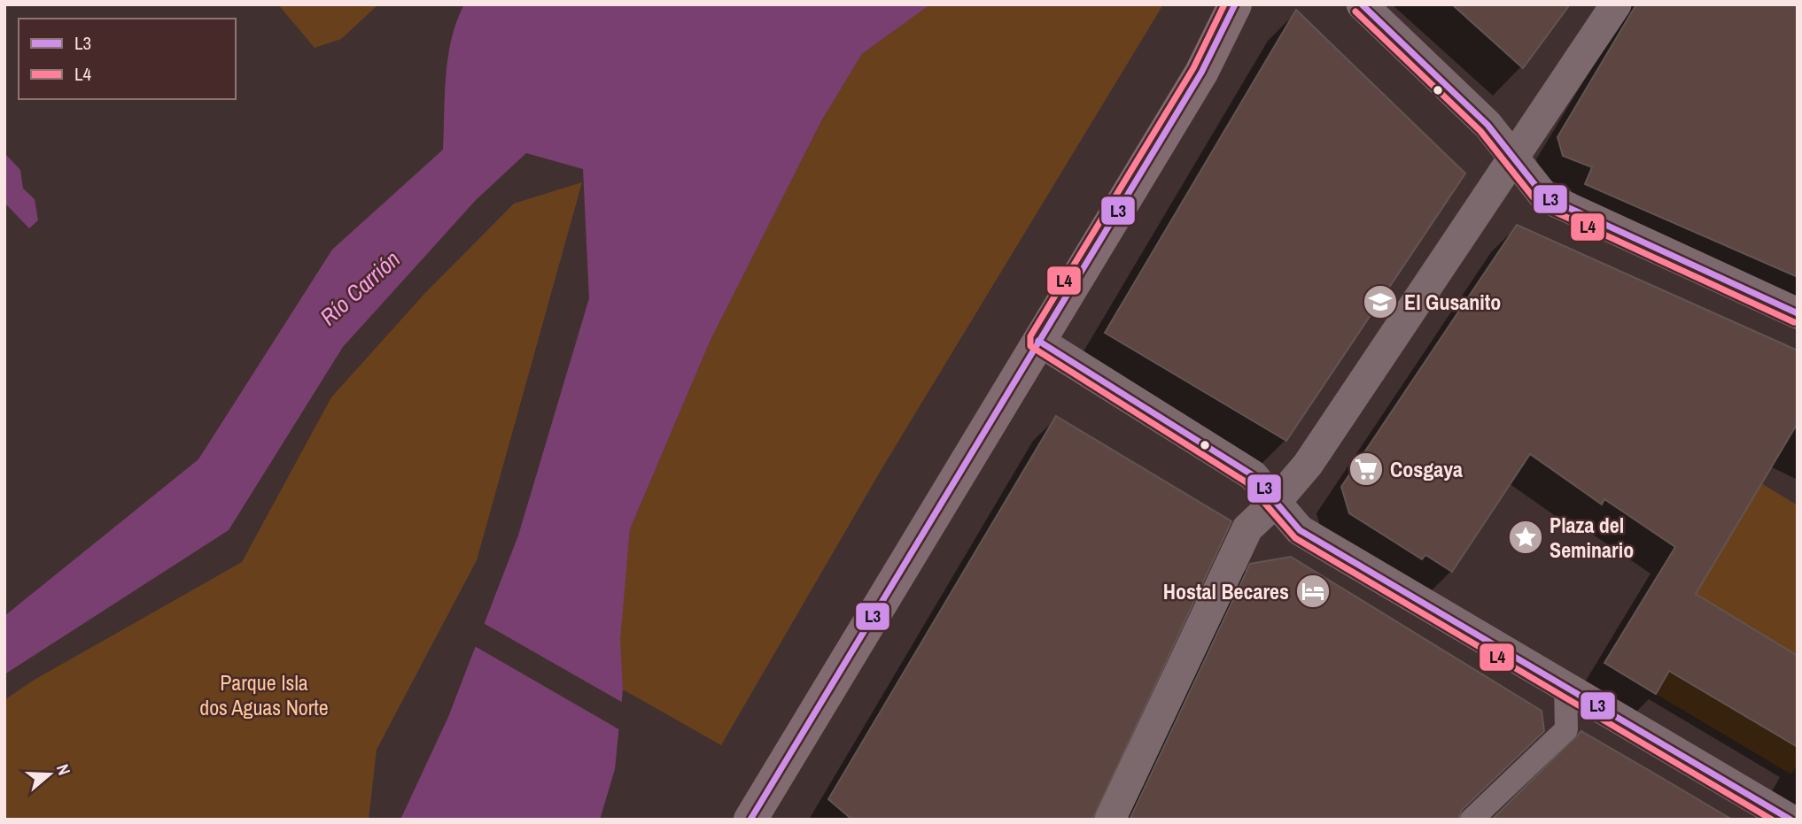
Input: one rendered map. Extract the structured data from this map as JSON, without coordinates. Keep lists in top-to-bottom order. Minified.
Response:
{"water":["Río Carrión"],"parks":["Parque Isla dos Aguas Norte"],"places":{"school or university":["El Gusanito"],"supermarket":["Cosgaya"],"place":["Plaza del Seminario"],"hotel":["Hostal Becares"]},"lines":["transit line L3","transit line L4"],"legend":["L3","L4"],"north":"right"}
